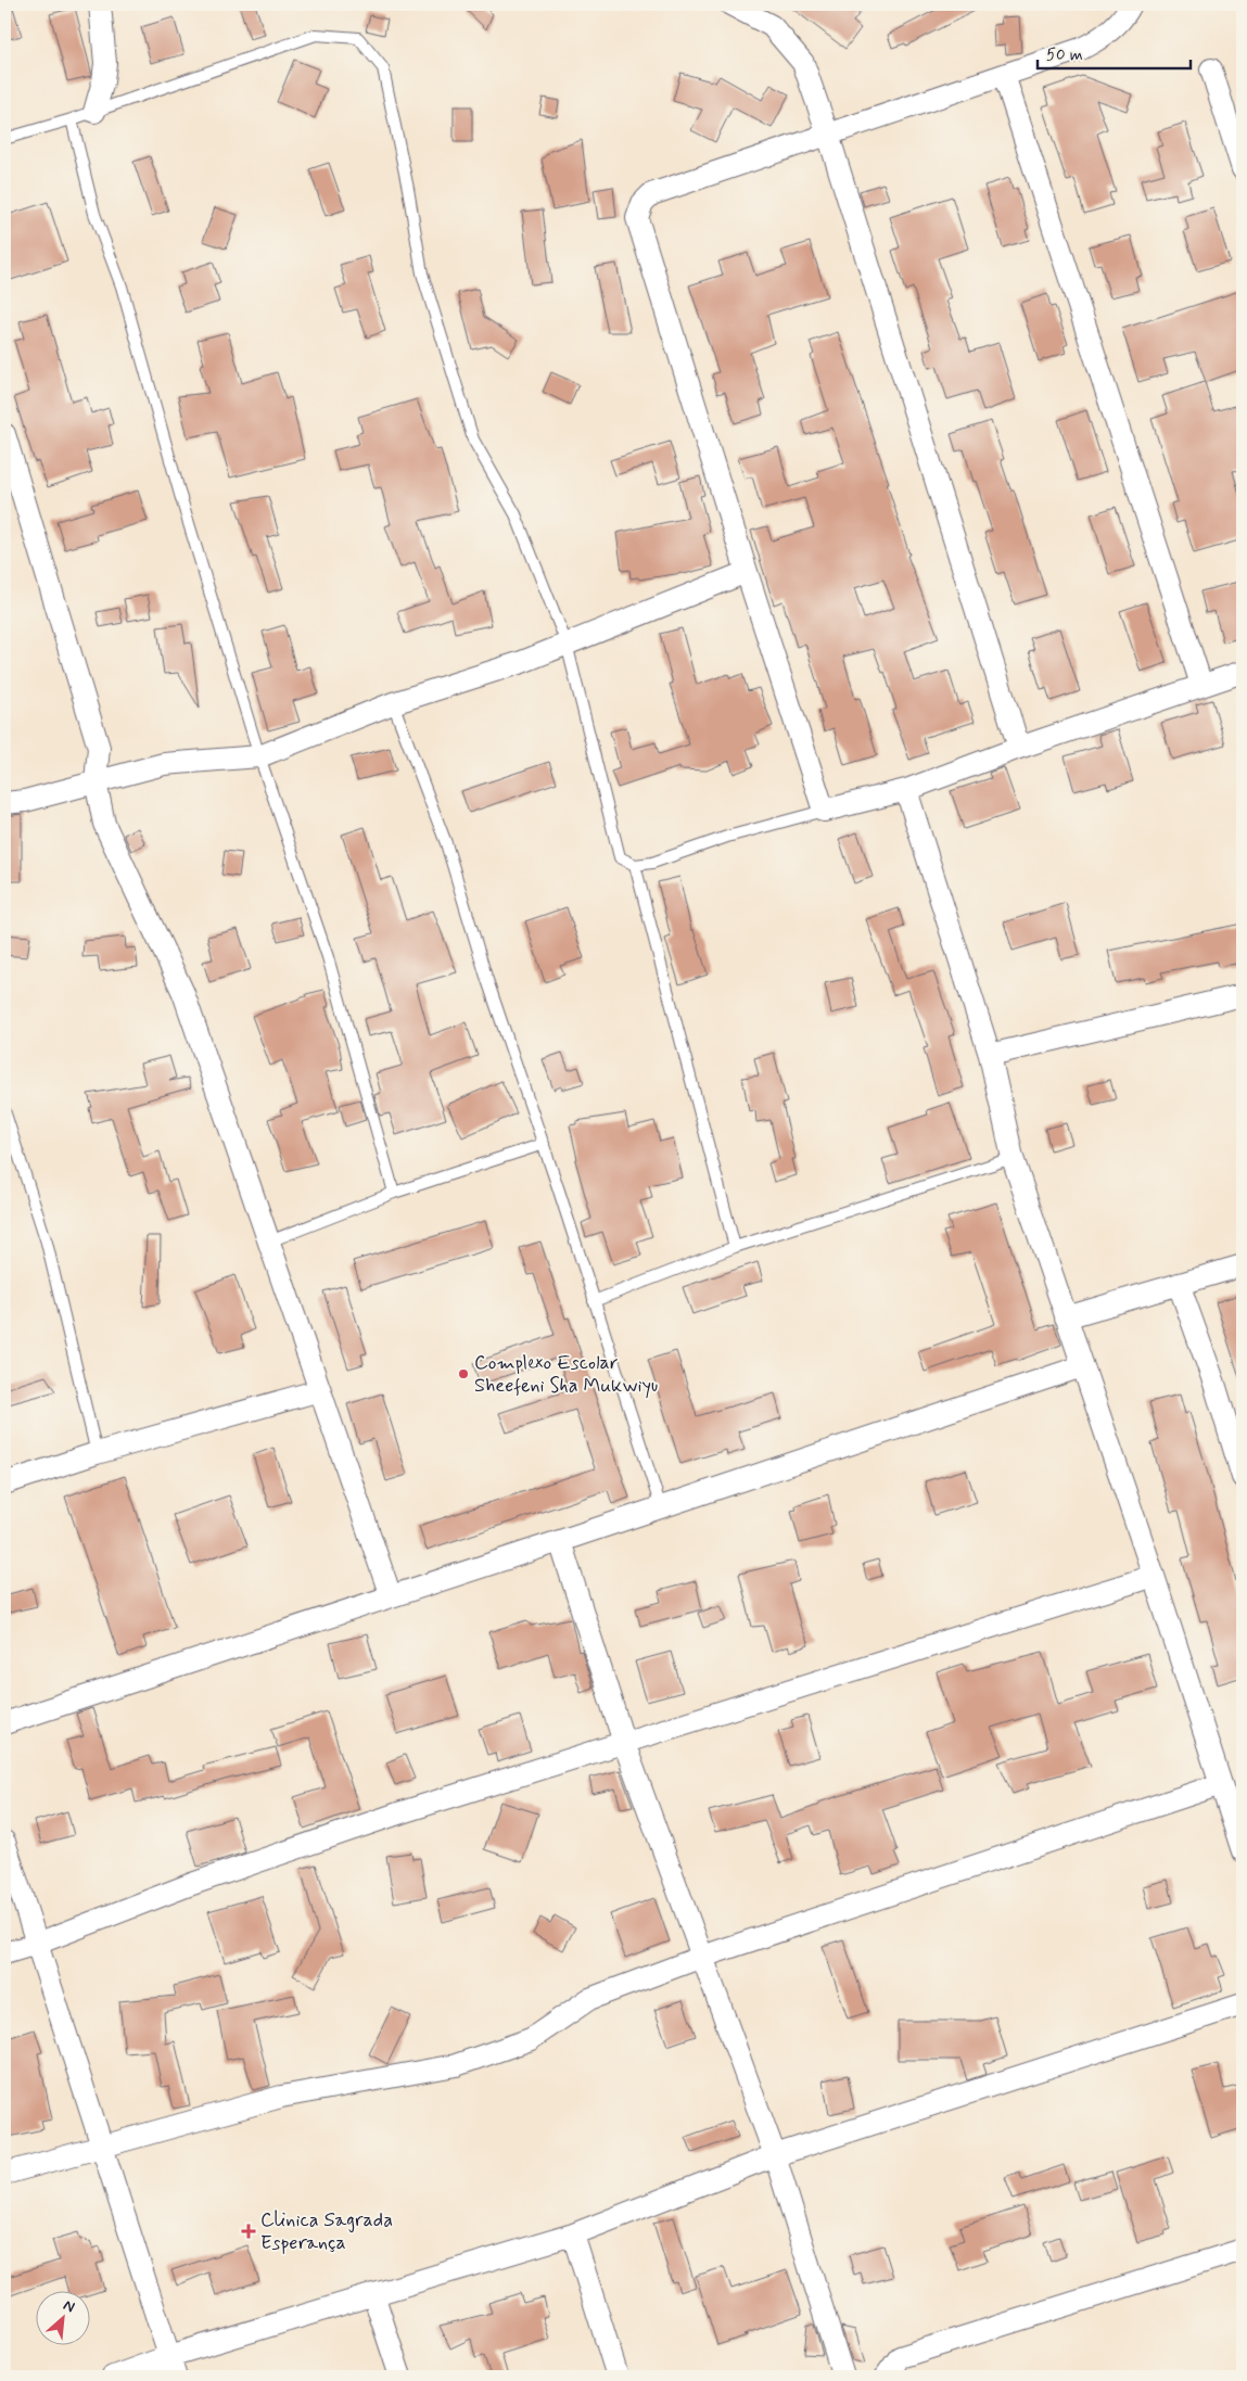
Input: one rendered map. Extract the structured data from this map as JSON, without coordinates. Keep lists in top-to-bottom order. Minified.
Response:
{"places":{"other":["Complexo Escolar Sheefeni Sha Mukwiyu"],"health":["Clinica Sagrada Esperança"]},"scale_bar":"50 m","north":"top right"}
